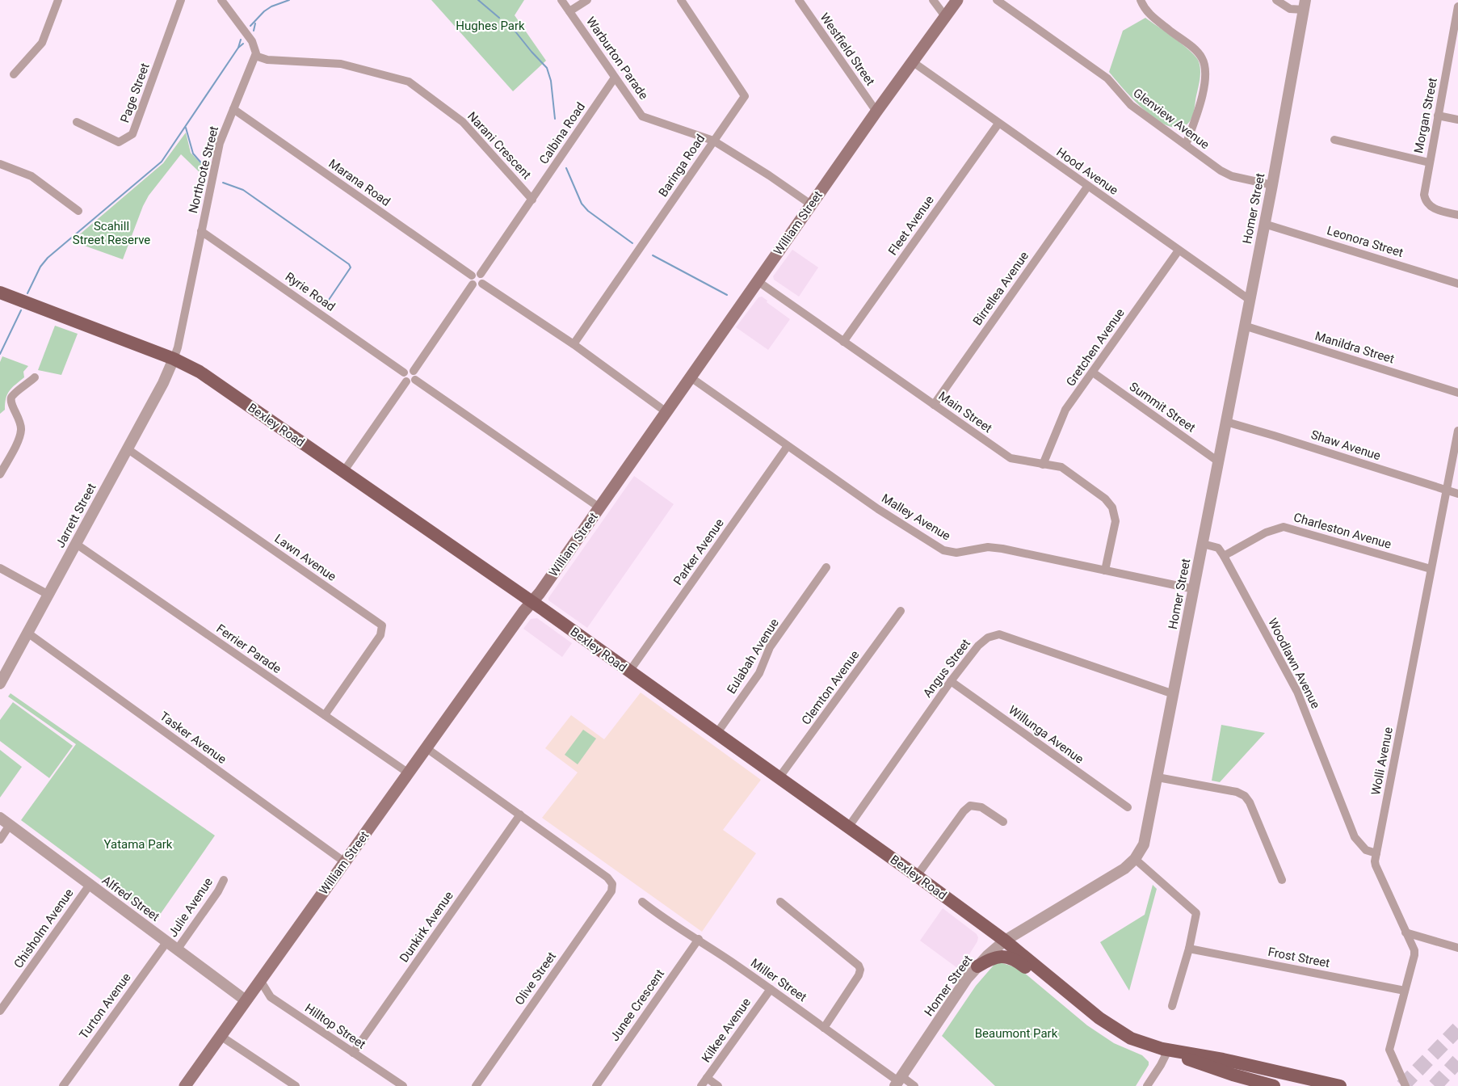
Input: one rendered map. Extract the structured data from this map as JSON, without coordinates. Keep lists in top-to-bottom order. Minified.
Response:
{"streets":{"main road":["William Street","Bexley Road"],"street":["Westfield Street","Warburton Parade","Page Street","Morgan Street","Glenview Avenue","Calbina Road","Narani Crescent","Baringa Road","Northcote Street","Hood Avenue","Marana Road","Homer Street","Fleet Avenue","Leonora Street","Birrellea Avenue","Ryrie Road","Gretchen Avenue","Manildra Street","Summit Street","Main Street","Shaw Avenue","Jarrett Street","Malley Avenue","Charleston Avenue","Parker Avenue","Lawn Avenue","Ferrier Parade","Eulabah Avenue","Woodlawn Avenue","Angus Street","Clemton Avenue","Willunga Avenue","Tasker Avenue","Wolli Avenue","Alfred Street","Julie Avenue","Dunkirk Avenue","Chisholm Avenue","Frost Street","Olive Street","Miller Street","Junee Crescent","Turton Avenue","Hilltop Street","Kilkee Avenue"]},"crossings":[["Westfield Street","William Street"],["Warburton Parade","Calbina Road"],["Warburton Parade","Baringa Road"],["Warburton Parade","William Street"],["Glenview Avenue","Homer Street"],["Calbina Road","Narani Crescent"],["Calbina Road","Marana Road"],["Calbina Road","Ryrie Road"],["Calbina Road","Bexley Road"],["Narani Crescent","Northcote Street"],["Baringa Road","Marana Road"],["Northcote Street","Marana Road"],["Northcote Street","Ryrie Road"],["Northcote Street","Bexley Road"],["Northcote Street","Jarrett Street"],["Hood Avenue","Homer Street"],["Hood Avenue","William Street"],["Hood Avenue","Fleet Avenue"],["Hood Avenue","Birrellea Avenue"],["Hood Avenue","Gretchen Avenue"],["Marana Road","William Street"],["Homer Street","Leonora Street"],["Homer Street","Manildra Street"],["Homer Street","Summit Street"],["Homer Street","Bexley Road"],["Homer Street","Shaw Avenue"],["Homer Street","Malley Avenue"],["Homer Street","Angus Street"],["Homer Street","Miller Street"],["William Street","Ryrie Road"],["William Street","Main Street"],["William Street","Bexley Road"],["William Street","Malley Avenue"],["William Street","Ferrier Parade"],["William Street","Tasker Avenue"],["William Street","Alfred Street"],["William Street","Hilltop Street"],["Fleet Avenue","Main Street"],["Birrellea Avenue","Main Street"],["Gretchen Avenue","Summit Street"],["Gretchen Avenue","Main Street"],["Main Street","Malley Avenue"],["Bexley Road","Jarrett Street"],["Bexley Road","Parker Avenue"],["Bexley Road","Eulabah Avenue"],["Bexley Road","Angus Street"],["Bexley Road","Clemton Avenue"],["Shaw Avenue","Wolli Avenue"],["Jarrett Street","Lawn Avenue"],["Jarrett Street","Ferrier Parade"],["Jarrett Street","Tasker Avenue"],["Malley Avenue","Parker Avenue"],["Charleston Avenue","Woodlawn Avenue"],["Charleston Avenue","Wolli Avenue"],["Lawn Avenue","Ferrier Parade"],["Woodlawn Avenue","Wolli Avenue"],["Angus Street","Willunga Avenue"],["Wolli Avenue","Frost Street"],["Alfred Street","Julie Avenue"],["Alfred Street","Chisholm Avenue"],["Alfred Street","Turton Avenue"],["Dunkirk Avenue","Olive Street"],["Dunkirk Avenue","Hilltop Street"],["Miller Street","Junee Crescent"],["Miller Street","Kilkee Avenue"]],"parks":["Hughes Park","Scahill Street Reserve","Yatama Park","Beaumont Park"]}
